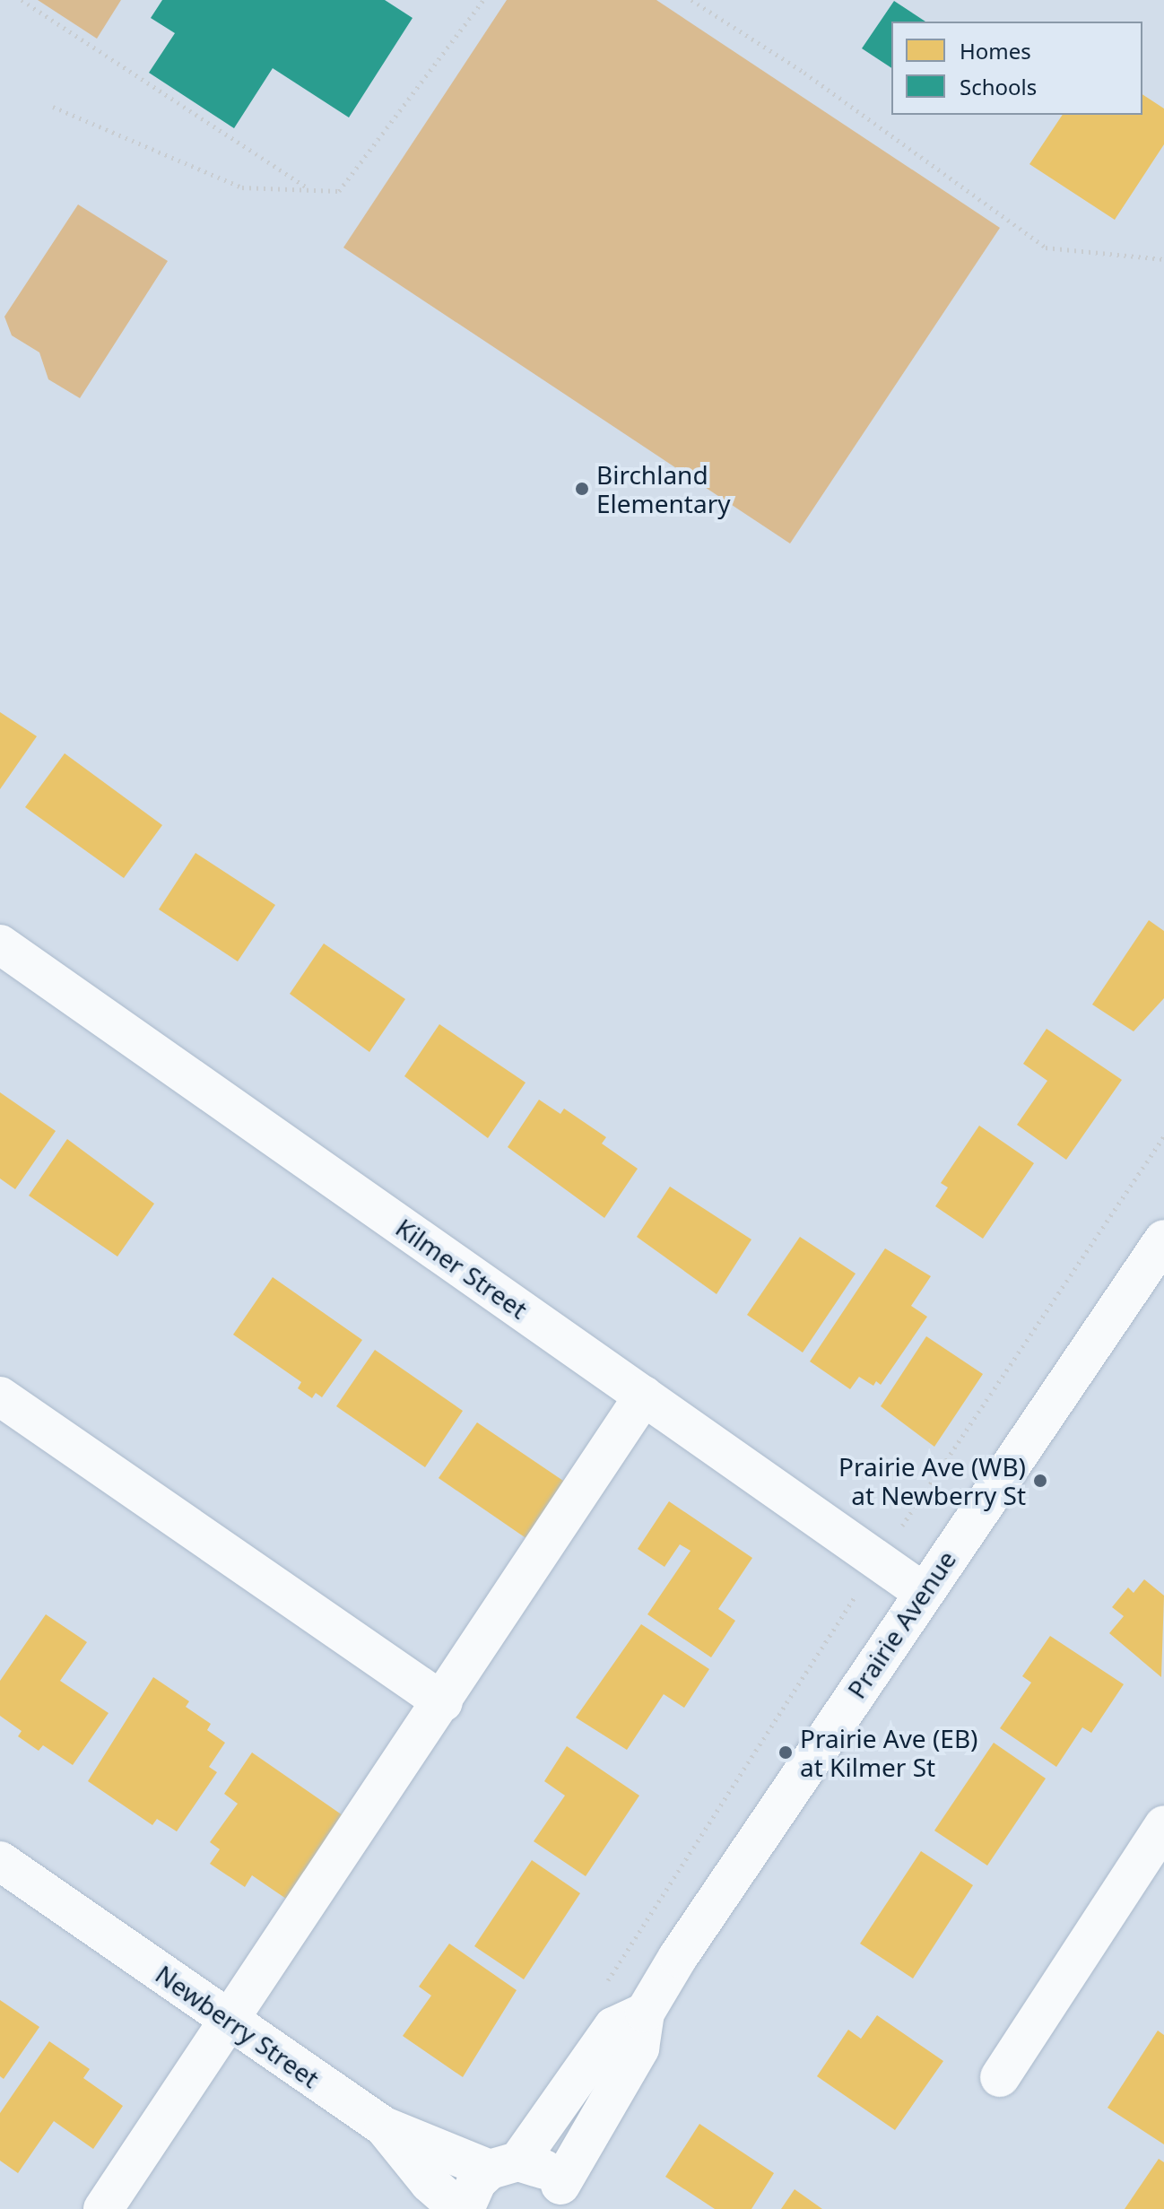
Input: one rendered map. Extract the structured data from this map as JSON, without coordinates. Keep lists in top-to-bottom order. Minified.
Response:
{"streets":{"street":["Kilmer Street","Prairie Avenue","Newberry Street"]},"crossings":[["Kilmer Street","Prairie Avenue"]],"places":["Birchland Elementary","Prairie Ave (WB) at Newberry St","Prairie Ave (EB) at Kilmer St"],"legend":["Homes","Schools"]}
